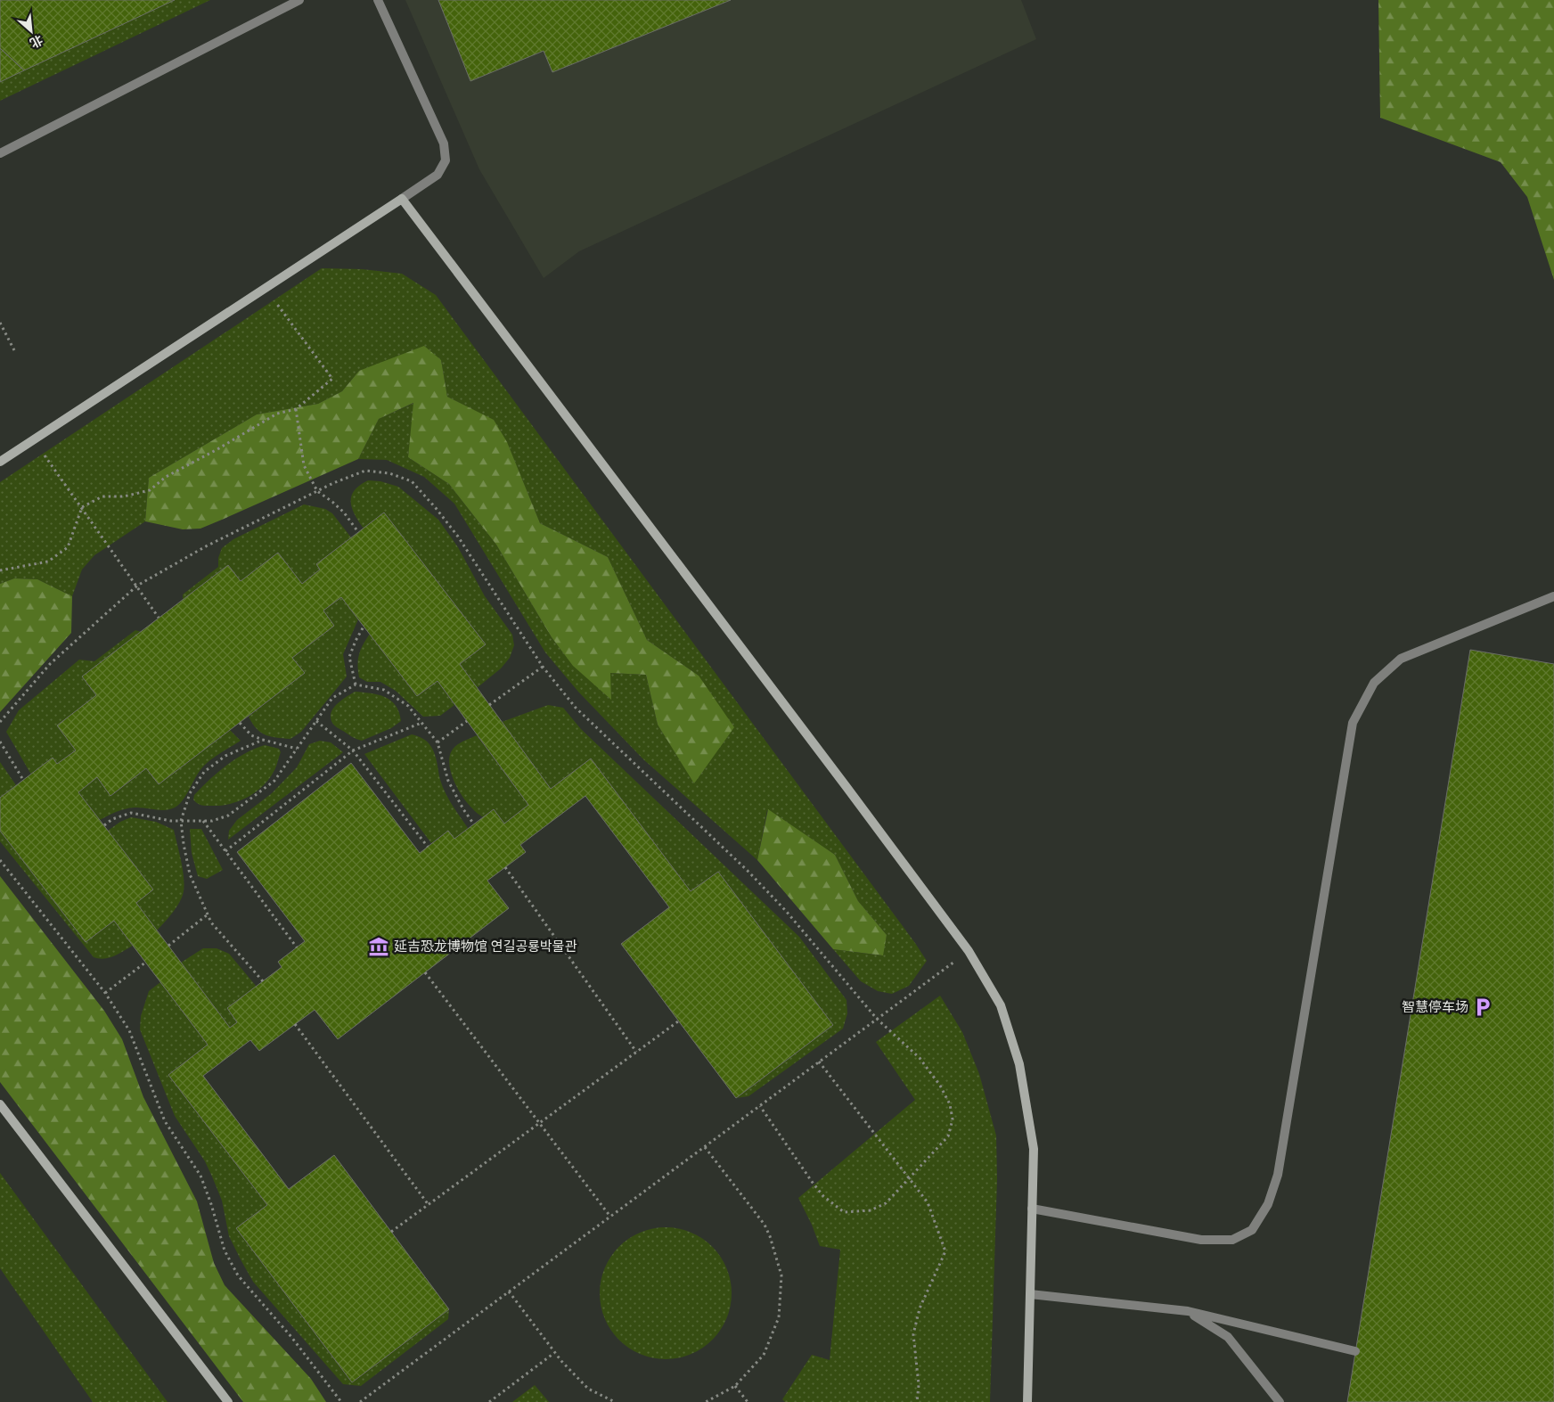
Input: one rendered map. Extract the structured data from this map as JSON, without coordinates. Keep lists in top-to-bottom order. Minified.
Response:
{"places":{"museum":["延吉恐龙博物馆 연길공룡박물관"],"parking":["智慧停车场"]},"north":"bottom right"}
